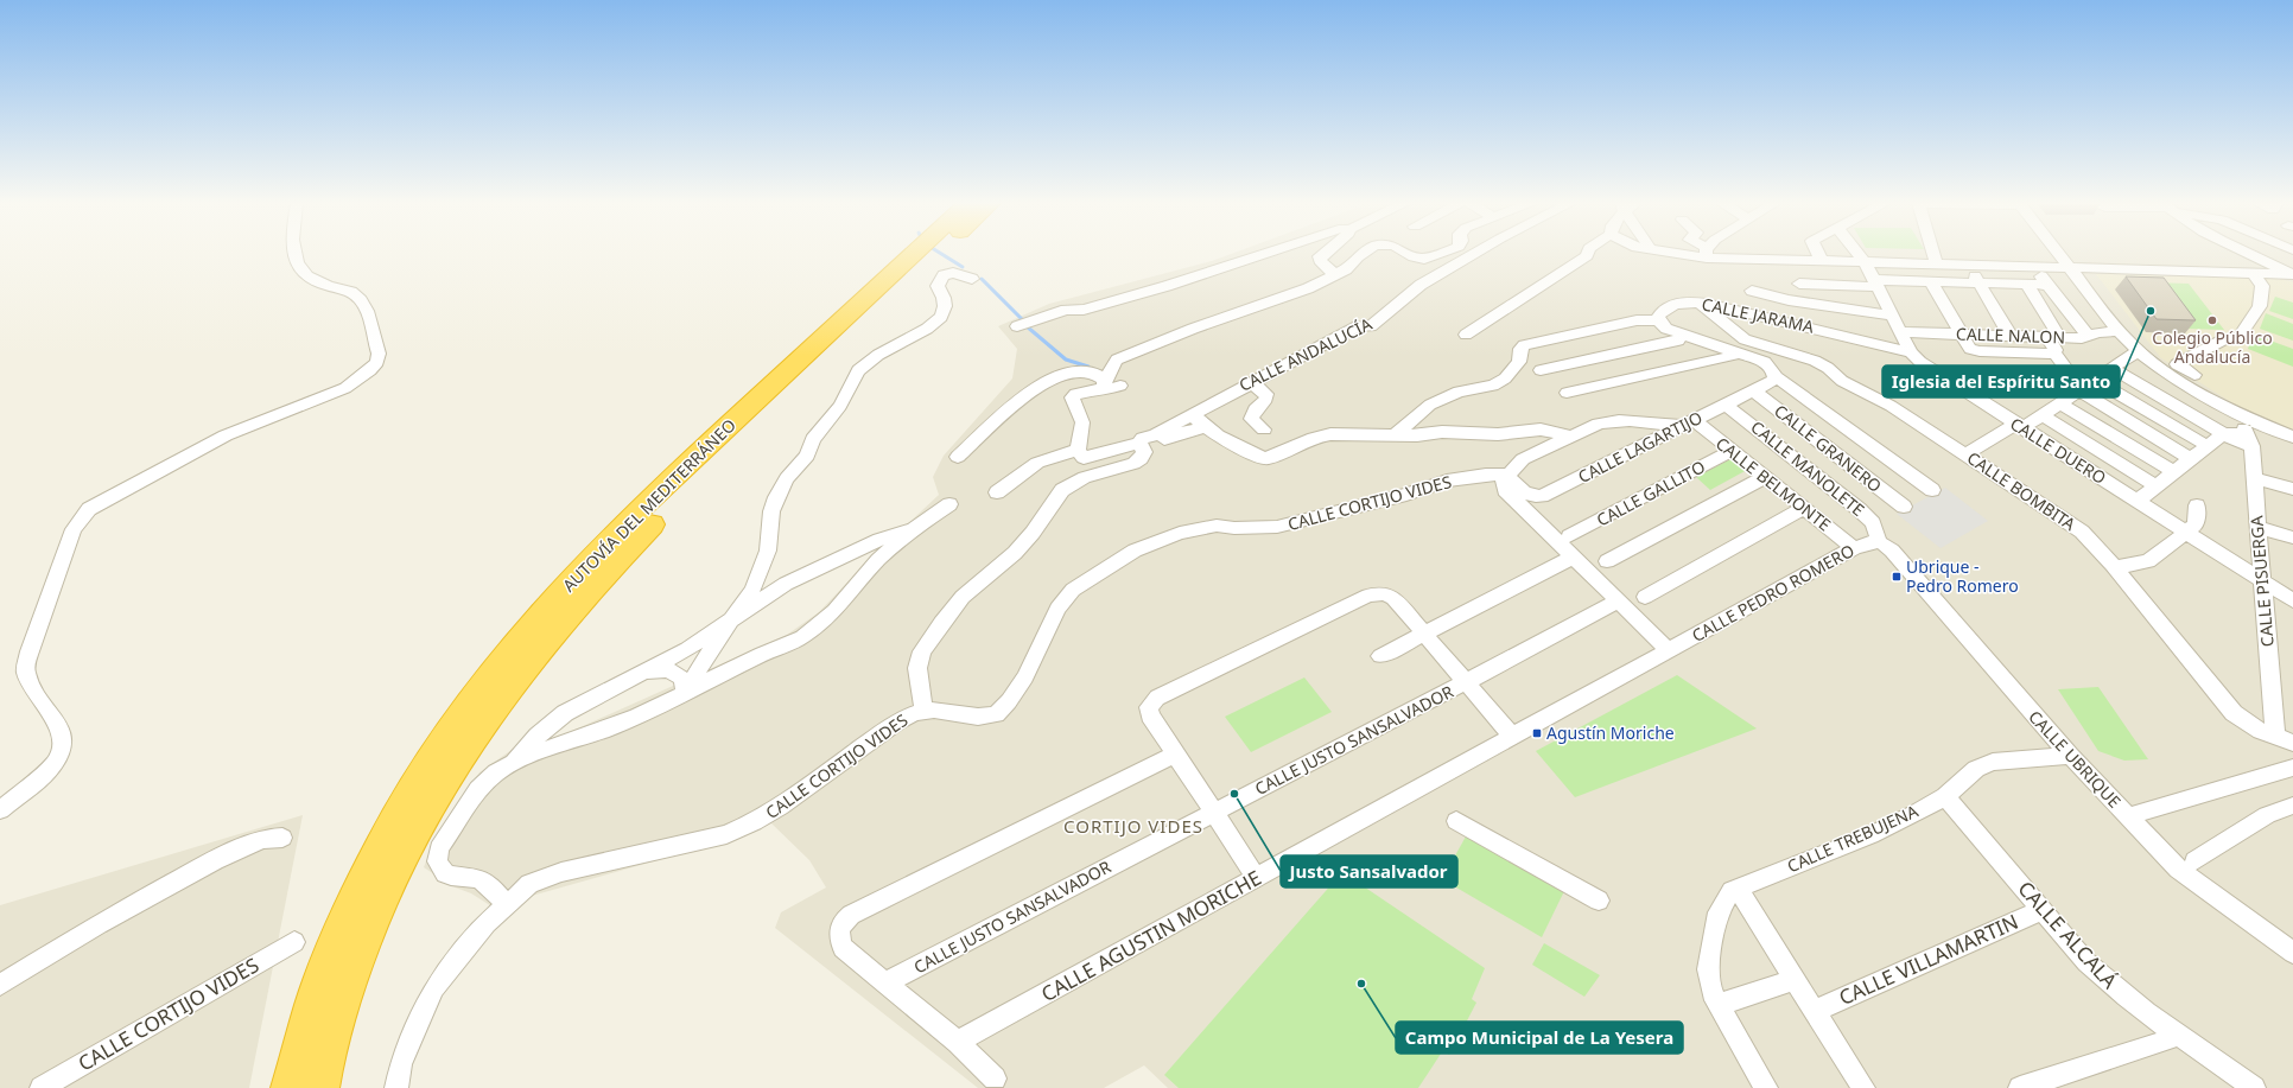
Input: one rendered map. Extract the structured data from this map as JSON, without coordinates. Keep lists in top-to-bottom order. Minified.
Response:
{"streets":{"highway":["AUTOVÍA DEL MEDITERRÁNEO"],"street":["CALLE JARAMA","CALLE NALON","CALLE ANDALUCÍA","CALLE LAGARTIJO","CALLE GRANERO","CALLE DUERO","CALLE MANOLETE","CALLE BELMONTE","CALLE BOMBITA","CALLE GALLITO","CALLE CORTIJO VIDES","CALLE PISUERGA","CALLE PEDRO ROMERO","CALLE JUSTO SANSALVADOR","CALLE UBRIQUE","CALLE TREBUJENA","CALLE ALCALÁ","CALLE AGUSTIN MORICHE","CALLE VILLAMARTIN"]},"crossings":[["CALLE JARAMA","CALLE LAGARTIJO"],["CALLE JARAMA","CALLE DUERO"],["CALLE JARAMA","CALLE BOMBITA"],["CALLE NALON","CALLE DUERO"],["CALLE ANDALUCÍA","CALLE CORTIJO VIDES"],["CALLE LAGARTIJO","CALLE GRANERO"],["CALLE LAGARTIJO","CALLE MANOLETE"],["CALLE LAGARTIJO","CALLE BELMONTE"],["CALLE LAGARTIJO","CALLE CORTIJO VIDES"],["CALLE DUERO","CALLE PISUERGA"],["CALLE MANOLETE","CALLE PEDRO ROMERO"],["CALLE MANOLETE","CALLE UBRIQUE"],["CALLE BELMONTE","CALLE GALLITO"],["CALLE BELMONTE","CALLE PEDRO ROMERO"],["CALLE BOMBITA","CALLE PISUERGA"],["CALLE PEDRO ROMERO","CALLE UBRIQUE"],["CALLE PEDRO ROMERO","CALLE AGUSTIN MORICHE"],["CALLE UBRIQUE","CALLE TREBUJENA"],["CALLE TREBUJENA","CALLE ALCALÁ"],["CALLE ALCALÁ","CALLE VILLAMARTIN"]],"districts":["CORTIJO VIDES"],"places":{"other":["Iglesia del Espíritu Santo","Colegio Público Andalucía","Justo Sansalvador","Campo Municipal de La Yesera"],"transit":["Ubrique - Pedro Romero","Agustín Moriche"]}}
